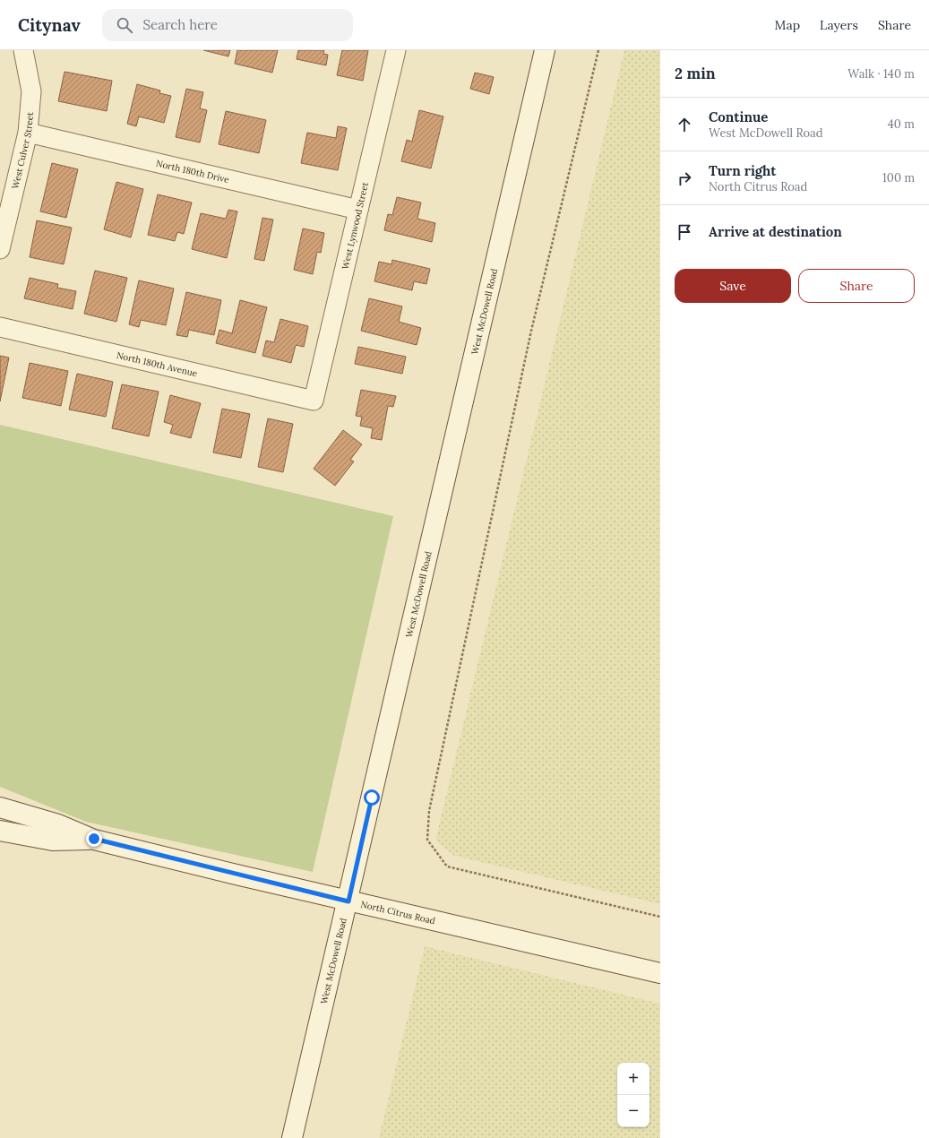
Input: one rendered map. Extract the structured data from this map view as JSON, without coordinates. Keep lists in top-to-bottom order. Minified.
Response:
{"streets":{"main road":["West McDowell Road","North Citrus Road"],"street":["West Culver Street","North 180th Drive","West Lynwood Street","North 180th Avenue"]},"crossings":[["West Culver Street","North 180th Drive"],["North 180th Drive","West Lynwood Street"],["West Lynwood Street","North 180th Avenue"],["West McDowell Road","North Citrus Road"]],"page":{"header":"Citynav","search":"Search here","nav":["Map","Layers","Share"],"heading":["2 min","Walk · 140 m"],"list":[["Continue","West McDowell Road","40 m"],["Turn right","North Citrus Road","100 m"],"Arrive at destination"],"buttons":["Save","Share"],"map_buttons":["+","−"]}}
